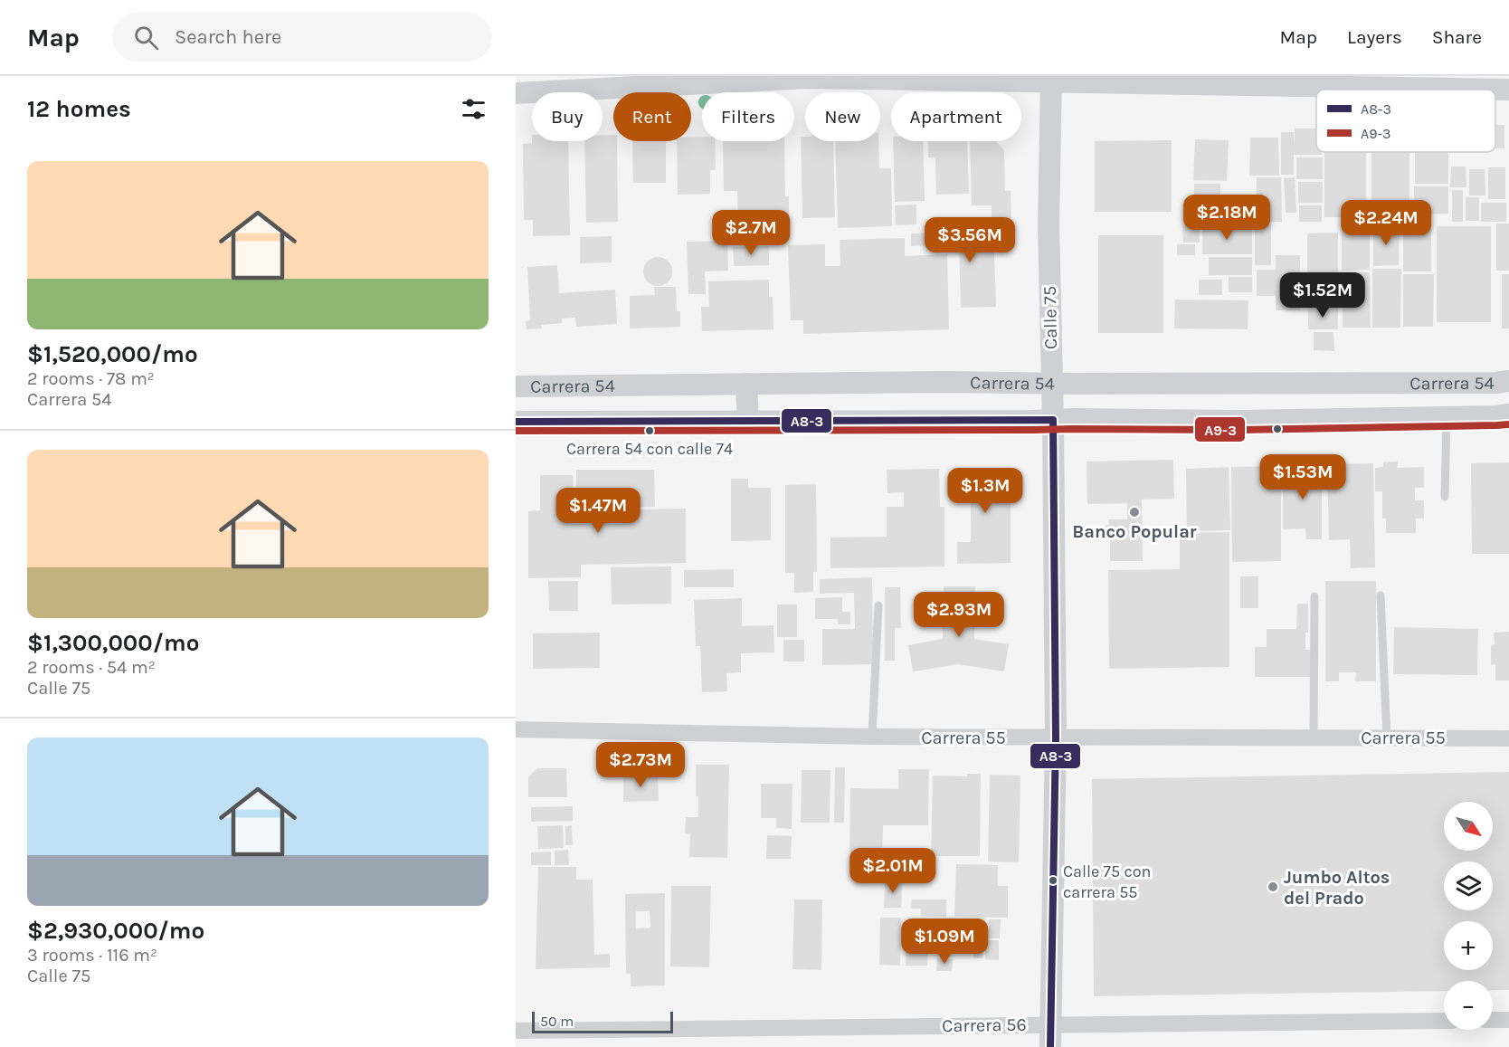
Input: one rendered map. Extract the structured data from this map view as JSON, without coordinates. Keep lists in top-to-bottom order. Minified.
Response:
{"streets":{"main road":["Calle 75","Carrera 54"],"street":["Carrera 55","Carrera 56"]},"crossings":[["Calle 75","Carrera 54"],["Calle 75","Carrera 55"],["Calle 75","Carrera 56"]],"places":["Carrera 54 con calle 74","Banco Popular","Calle 75 con carrera 55","Jumbo Altos del Prado"],"lines":["transit line A8-3","transit line A9-3"],"legend":["A8-3","A9-3"],"scale_bar":"50 m","north":"bottom right","page":{"header":"Map","search":"Search here","nav":["Map","Layers","Share"],"heading":"12 homes","chip":["Buy","Rent","Filters","New","Apartment"],"list":[{"name":"$1,520,000/mo","note":"2 rooms · 78 m² · Carrera 54"},{"name":"$1,300,000/mo","note":"2 rooms · 54 m² · Calle 75"},{"name":"$2,930,000/mo","note":"3 rooms · 116 m² · Calle 75"}],"price":["$2.18M","$2.24M","$2.7M","$3.56M","$1.52M","$1.53M","$1.3M","$1.47M","$2.93M","$2.73M","$2.01M","$1.09M"],"map_buttons":["+","−"],"scale":"50 m"}}
